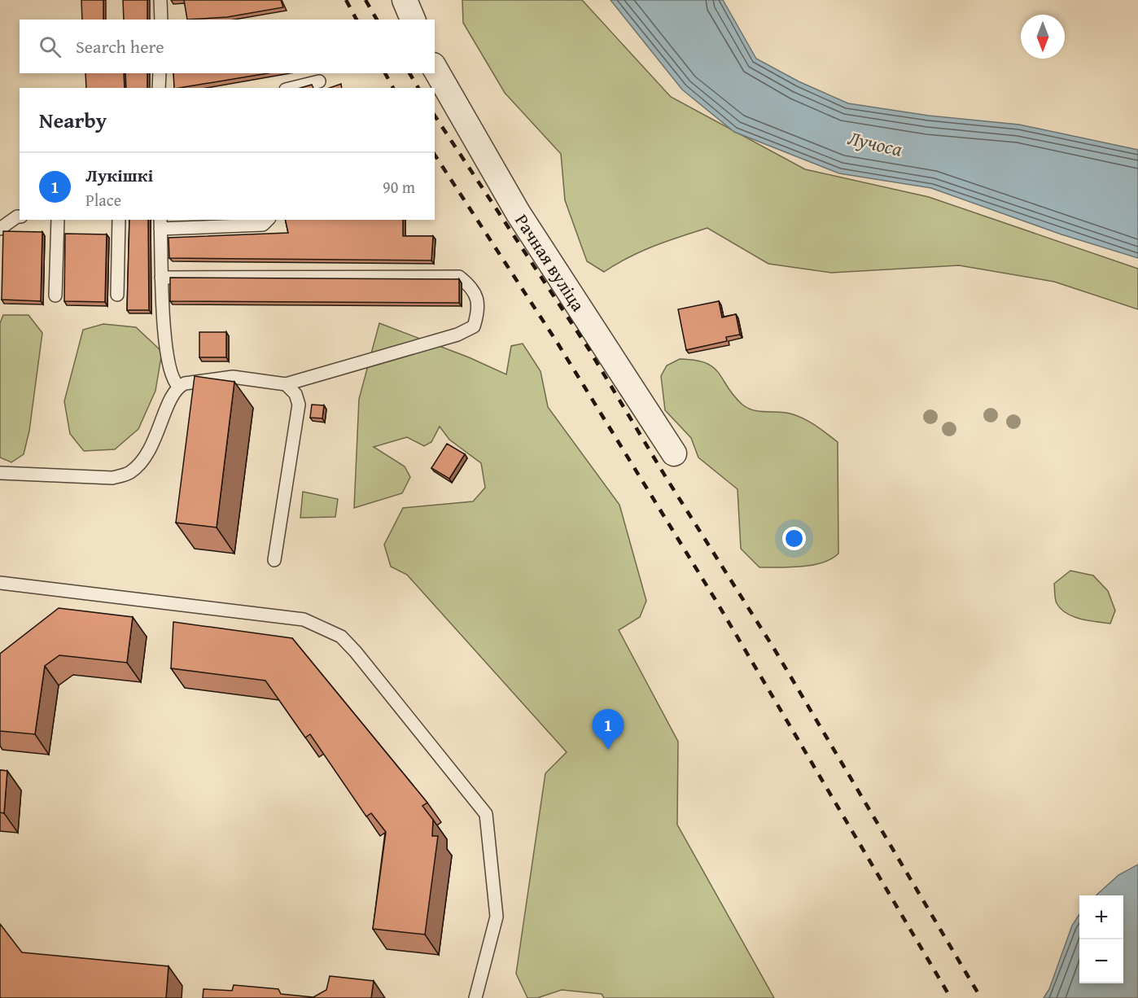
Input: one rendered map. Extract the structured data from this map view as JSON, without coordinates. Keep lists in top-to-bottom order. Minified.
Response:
{"streets":{"street":["Рачная вуліца"]},"water":["Лучоса"],"north":"bottom","page":{"search":"Search here","heading":"Nearby","list":[{"mark":"1","name":"Лукішкі","note":"Place","value":"90 m"}],"pins":"1","map_buttons":["+","−"]}}
